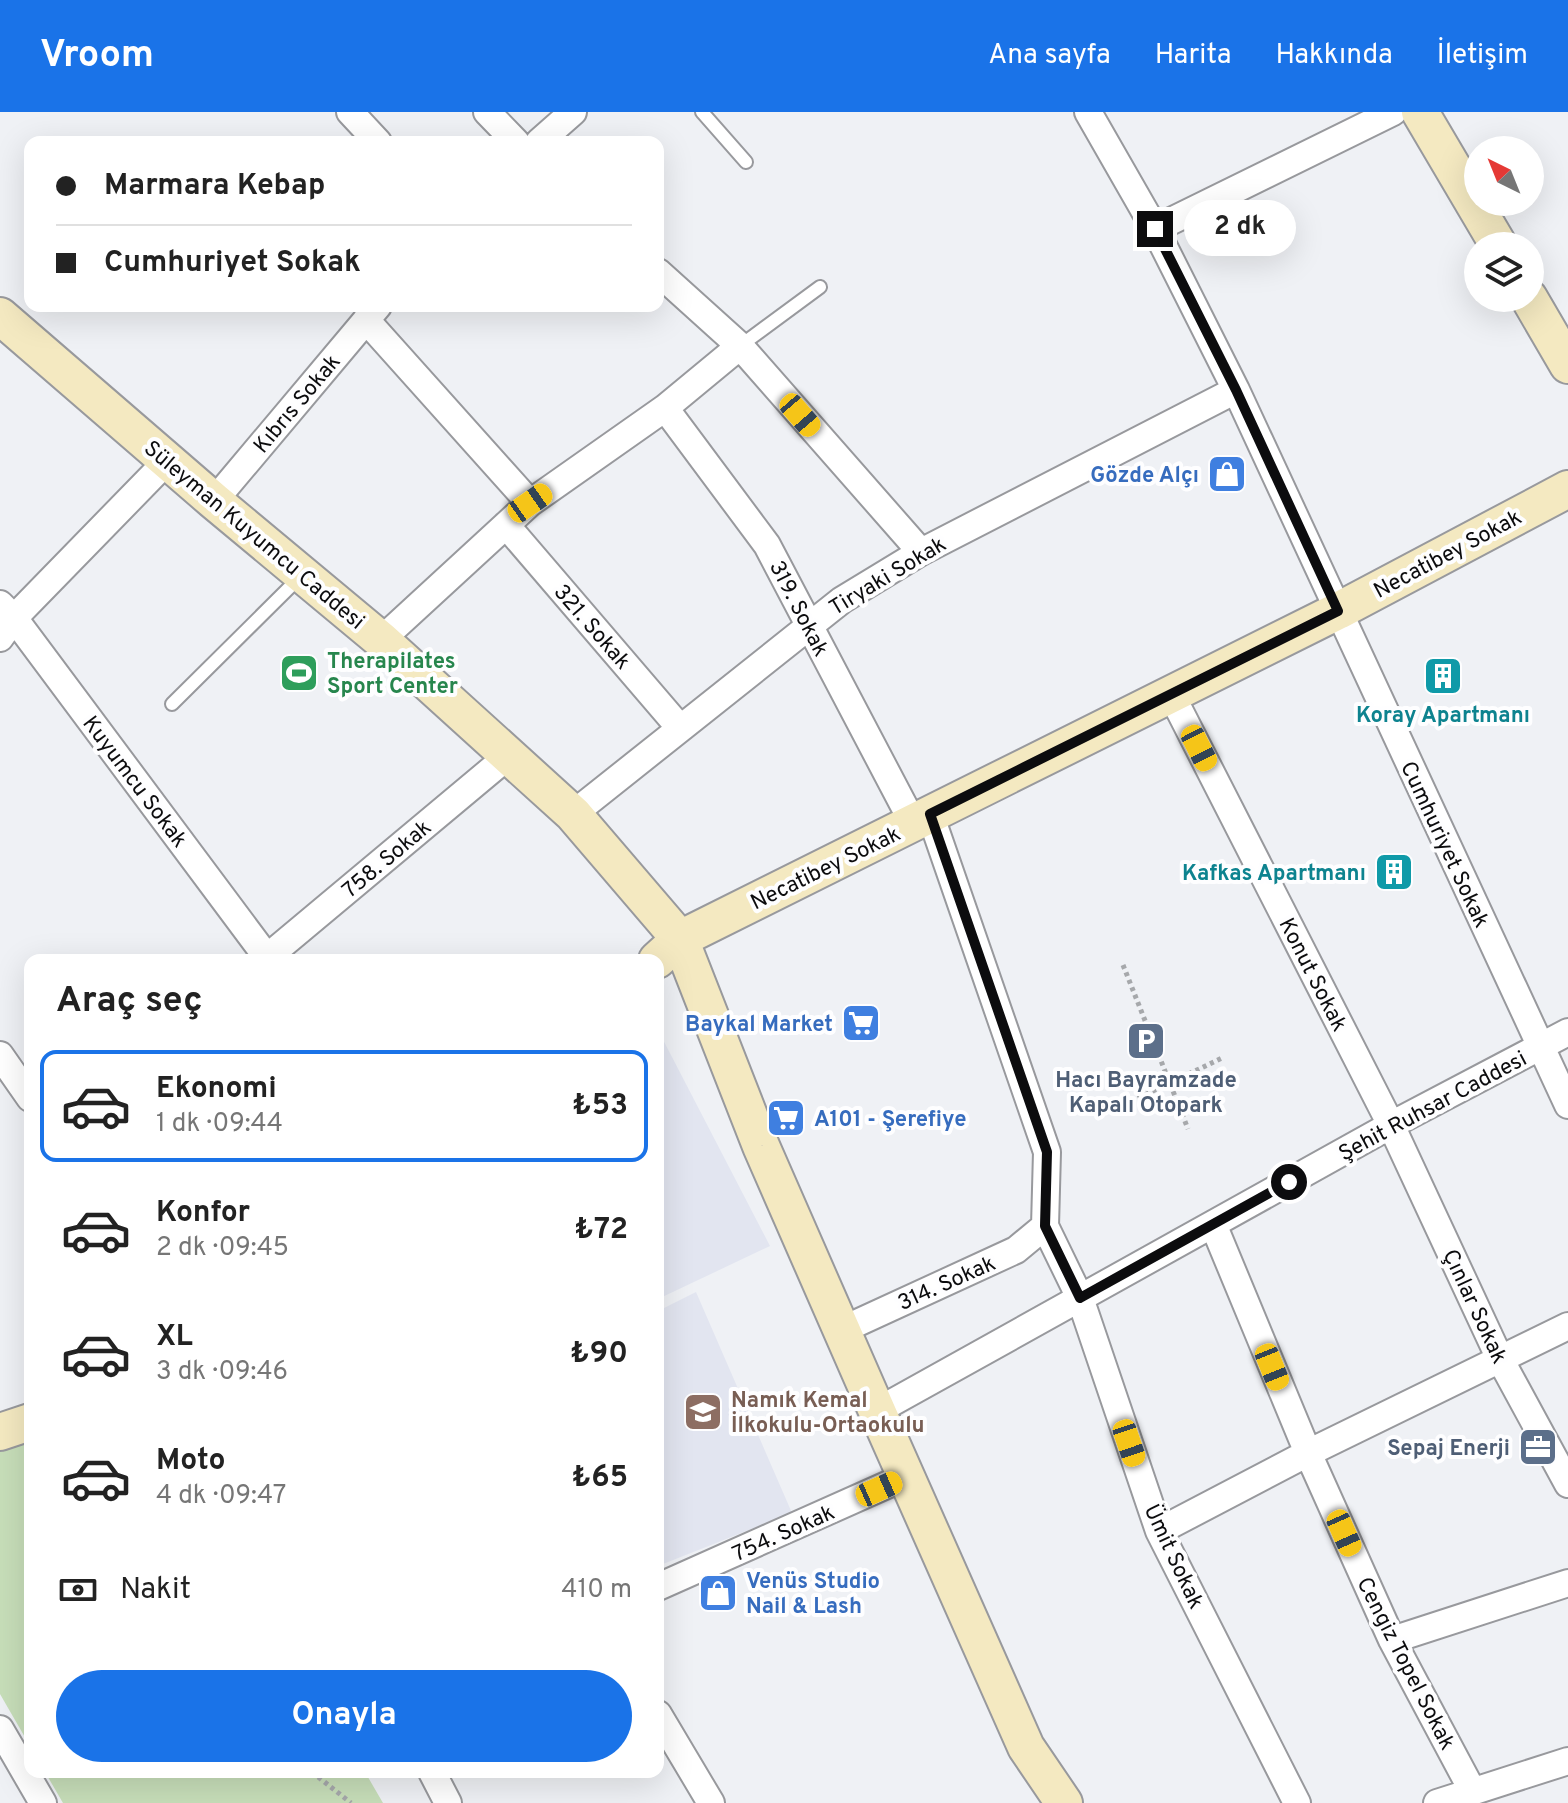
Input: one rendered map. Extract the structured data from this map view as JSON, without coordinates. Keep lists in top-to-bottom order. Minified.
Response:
{"streets":{"main road":["Süleyman Kuyumcu Caddesi","Necatibey Sokak"],"street":["Kıbrıs Sokak","Tiryaki Sokak","319. Sokak","321. Sokak","Kuyumcu Sokak","Cumhuriyet Sokak","758. Sokak","Konut Sokak","Şehit Ruhsar Caddesi","314. Sokak","Çınlar Sokak","754. Sokak","Ümit Sokak","Cengiz Topel Sokak"]},"crossings":[["Kıbrıs Sokak","Süleyman Kuyumcu Caddesi"],["Süleyman Kuyumcu Caddesi","Necatibey Sokak"],["Süleyman Kuyumcu Caddesi","Tiryaki Sokak"],["Süleyman Kuyumcu Caddesi","758. Sokak"],["Süleyman Kuyumcu Caddesi","Şehit Ruhsar Caddesi"],["Süleyman Kuyumcu Caddesi","314. Sokak"],["Süleyman Kuyumcu Caddesi","754. Sokak"],["Necatibey Sokak","319. Sokak"],["Necatibey Sokak","Cumhuriyet Sokak"],["Necatibey Sokak","Konut Sokak"],["Tiryaki Sokak","319. Sokak"],["Tiryaki Sokak","321. Sokak"],["Tiryaki Sokak","Cumhuriyet Sokak"],["319. Sokak","314. Sokak"],["319. Sokak","Ümit Sokak"],["Cumhuriyet Sokak","Şehit Ruhsar Caddesi"],["Konut Sokak","Şehit Ruhsar Caddesi"],["Konut Sokak","Çınlar Sokak"],["Şehit Ruhsar Caddesi","Çınlar Sokak"],["Şehit Ruhsar Caddesi","Ümit Sokak"],["Şehit Ruhsar Caddesi","Cengiz Topel Sokak"],["314. Sokak","Ümit Sokak"]],"places":{"shop":["Gözde Alçı","Venüs Studio Nail & Lash"],"sports":["Therapilates Sport Center"],"building":["Koray Apartmanı","Kafkas Apartmanı"],"supermarket":["Baykal Market","A101 - Şerefiye"],"parking":["Hacı Bayramzade Kapalı Otopark"],"school or university":["Namık Kemal İlkokulu-Ortaokulu"],"office":["Sepaj Enerji"]},"north":"top left","page":{"header":"Vroom","nav":["Ana sayfa","Harita","Hakkında","İletişim"],"banner":["Marmara Kebap","Cumhuriyet Sokak"],"bubble":"2 dk","heading":"Araç seç","list":[{"name":"Ekonomi","note":"1 dk · 09:44","value":"₺53"},{"name":"Konfor","note":"2 dk · 09:45","value":"₺72"},{"name":"XL","note":"3 dk · 09:46","value":"₺90"},{"name":"Moto","note":"4 dk · 09:47","value":"₺65"}],"pay":["Nakit","410 m"],"buttons":"Onayla"}}
